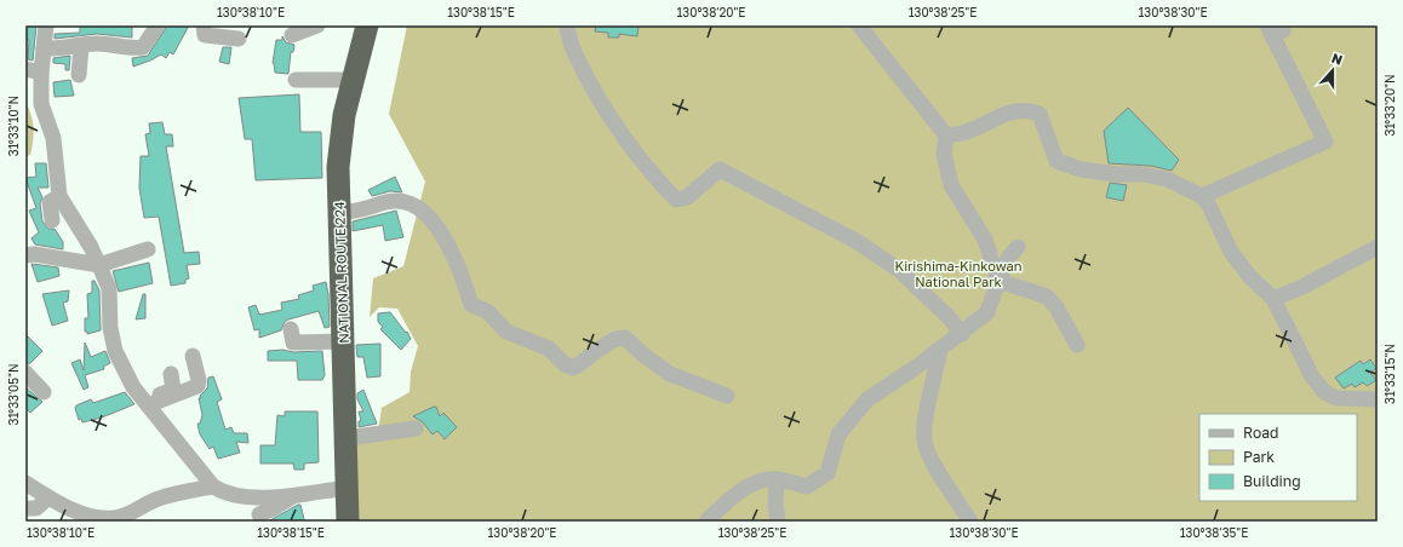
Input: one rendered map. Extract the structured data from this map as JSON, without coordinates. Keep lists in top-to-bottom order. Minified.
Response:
{"streets":{"highway":["NATIONAL ROUTE 224"]},"parks":["Kirishima-Kinkowan National Park"],"legend":["Road","Park","Building"],"north":"top","coordinates":["130°38'10\"E","130°38'15\"E","130°38'20\"E","130°38'25\"E","130°38'30\"E","31°33'20\"N","31°33'10\"N","31°33'15\"N","31°33'05\"N","130°38'35\"E"]}
